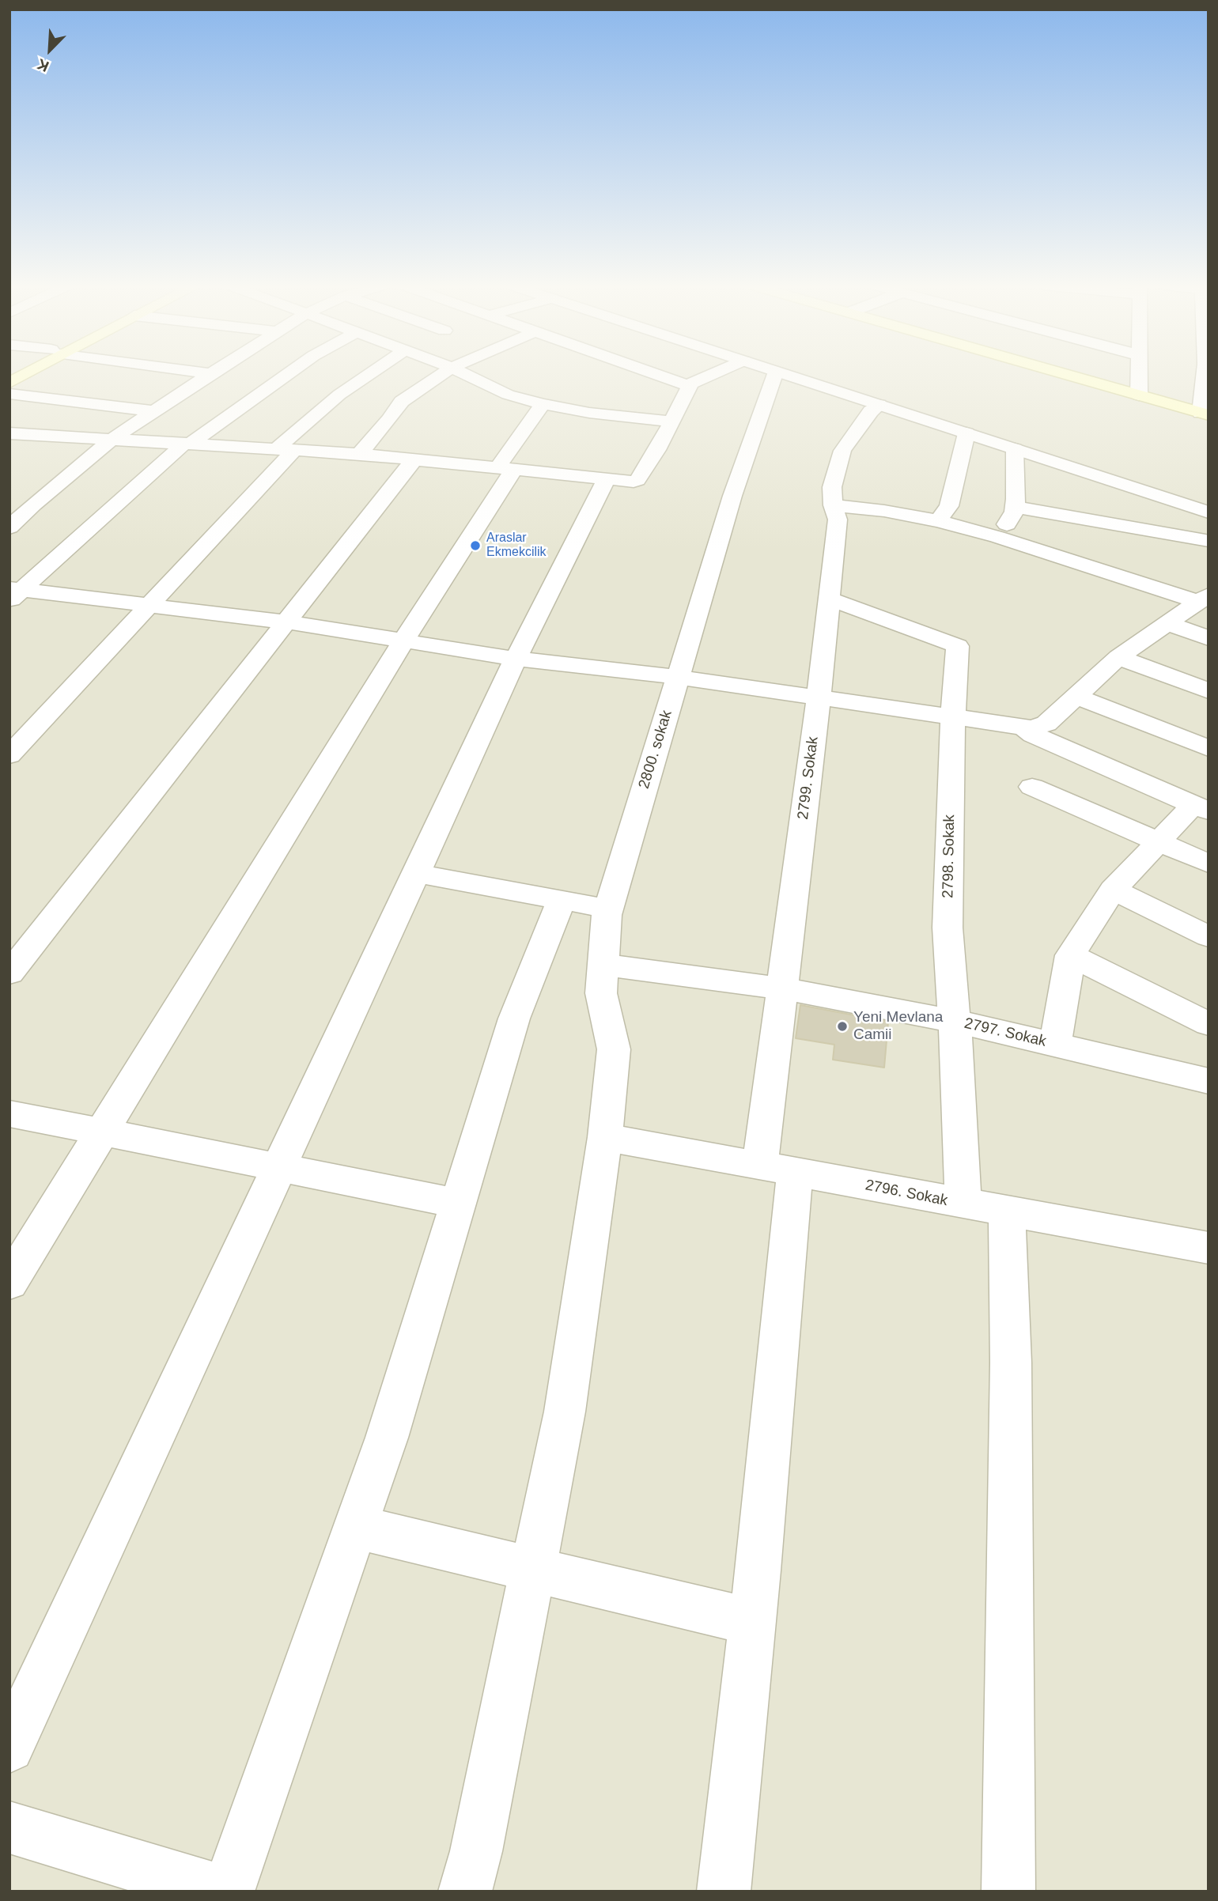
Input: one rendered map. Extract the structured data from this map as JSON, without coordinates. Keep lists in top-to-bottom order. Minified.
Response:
{"streets":{"street":["2800. sokak","2799. Sokak","2798. Sokak","2797. Sokak","2796. Sokak"]},"crossings":[["2800. sokak","2797. Sokak"],["2800. sokak","2796. Sokak"],["2799. Sokak","2798. Sokak"],["2799. Sokak","2797. Sokak"],["2799. Sokak","2796. Sokak"],["2798. Sokak","2797. Sokak"],["2798. Sokak","2796. Sokak"]],"places":["Araslar Ekmekcilik","Yeni Mevlana Camii"],"north":"bottom left"}
